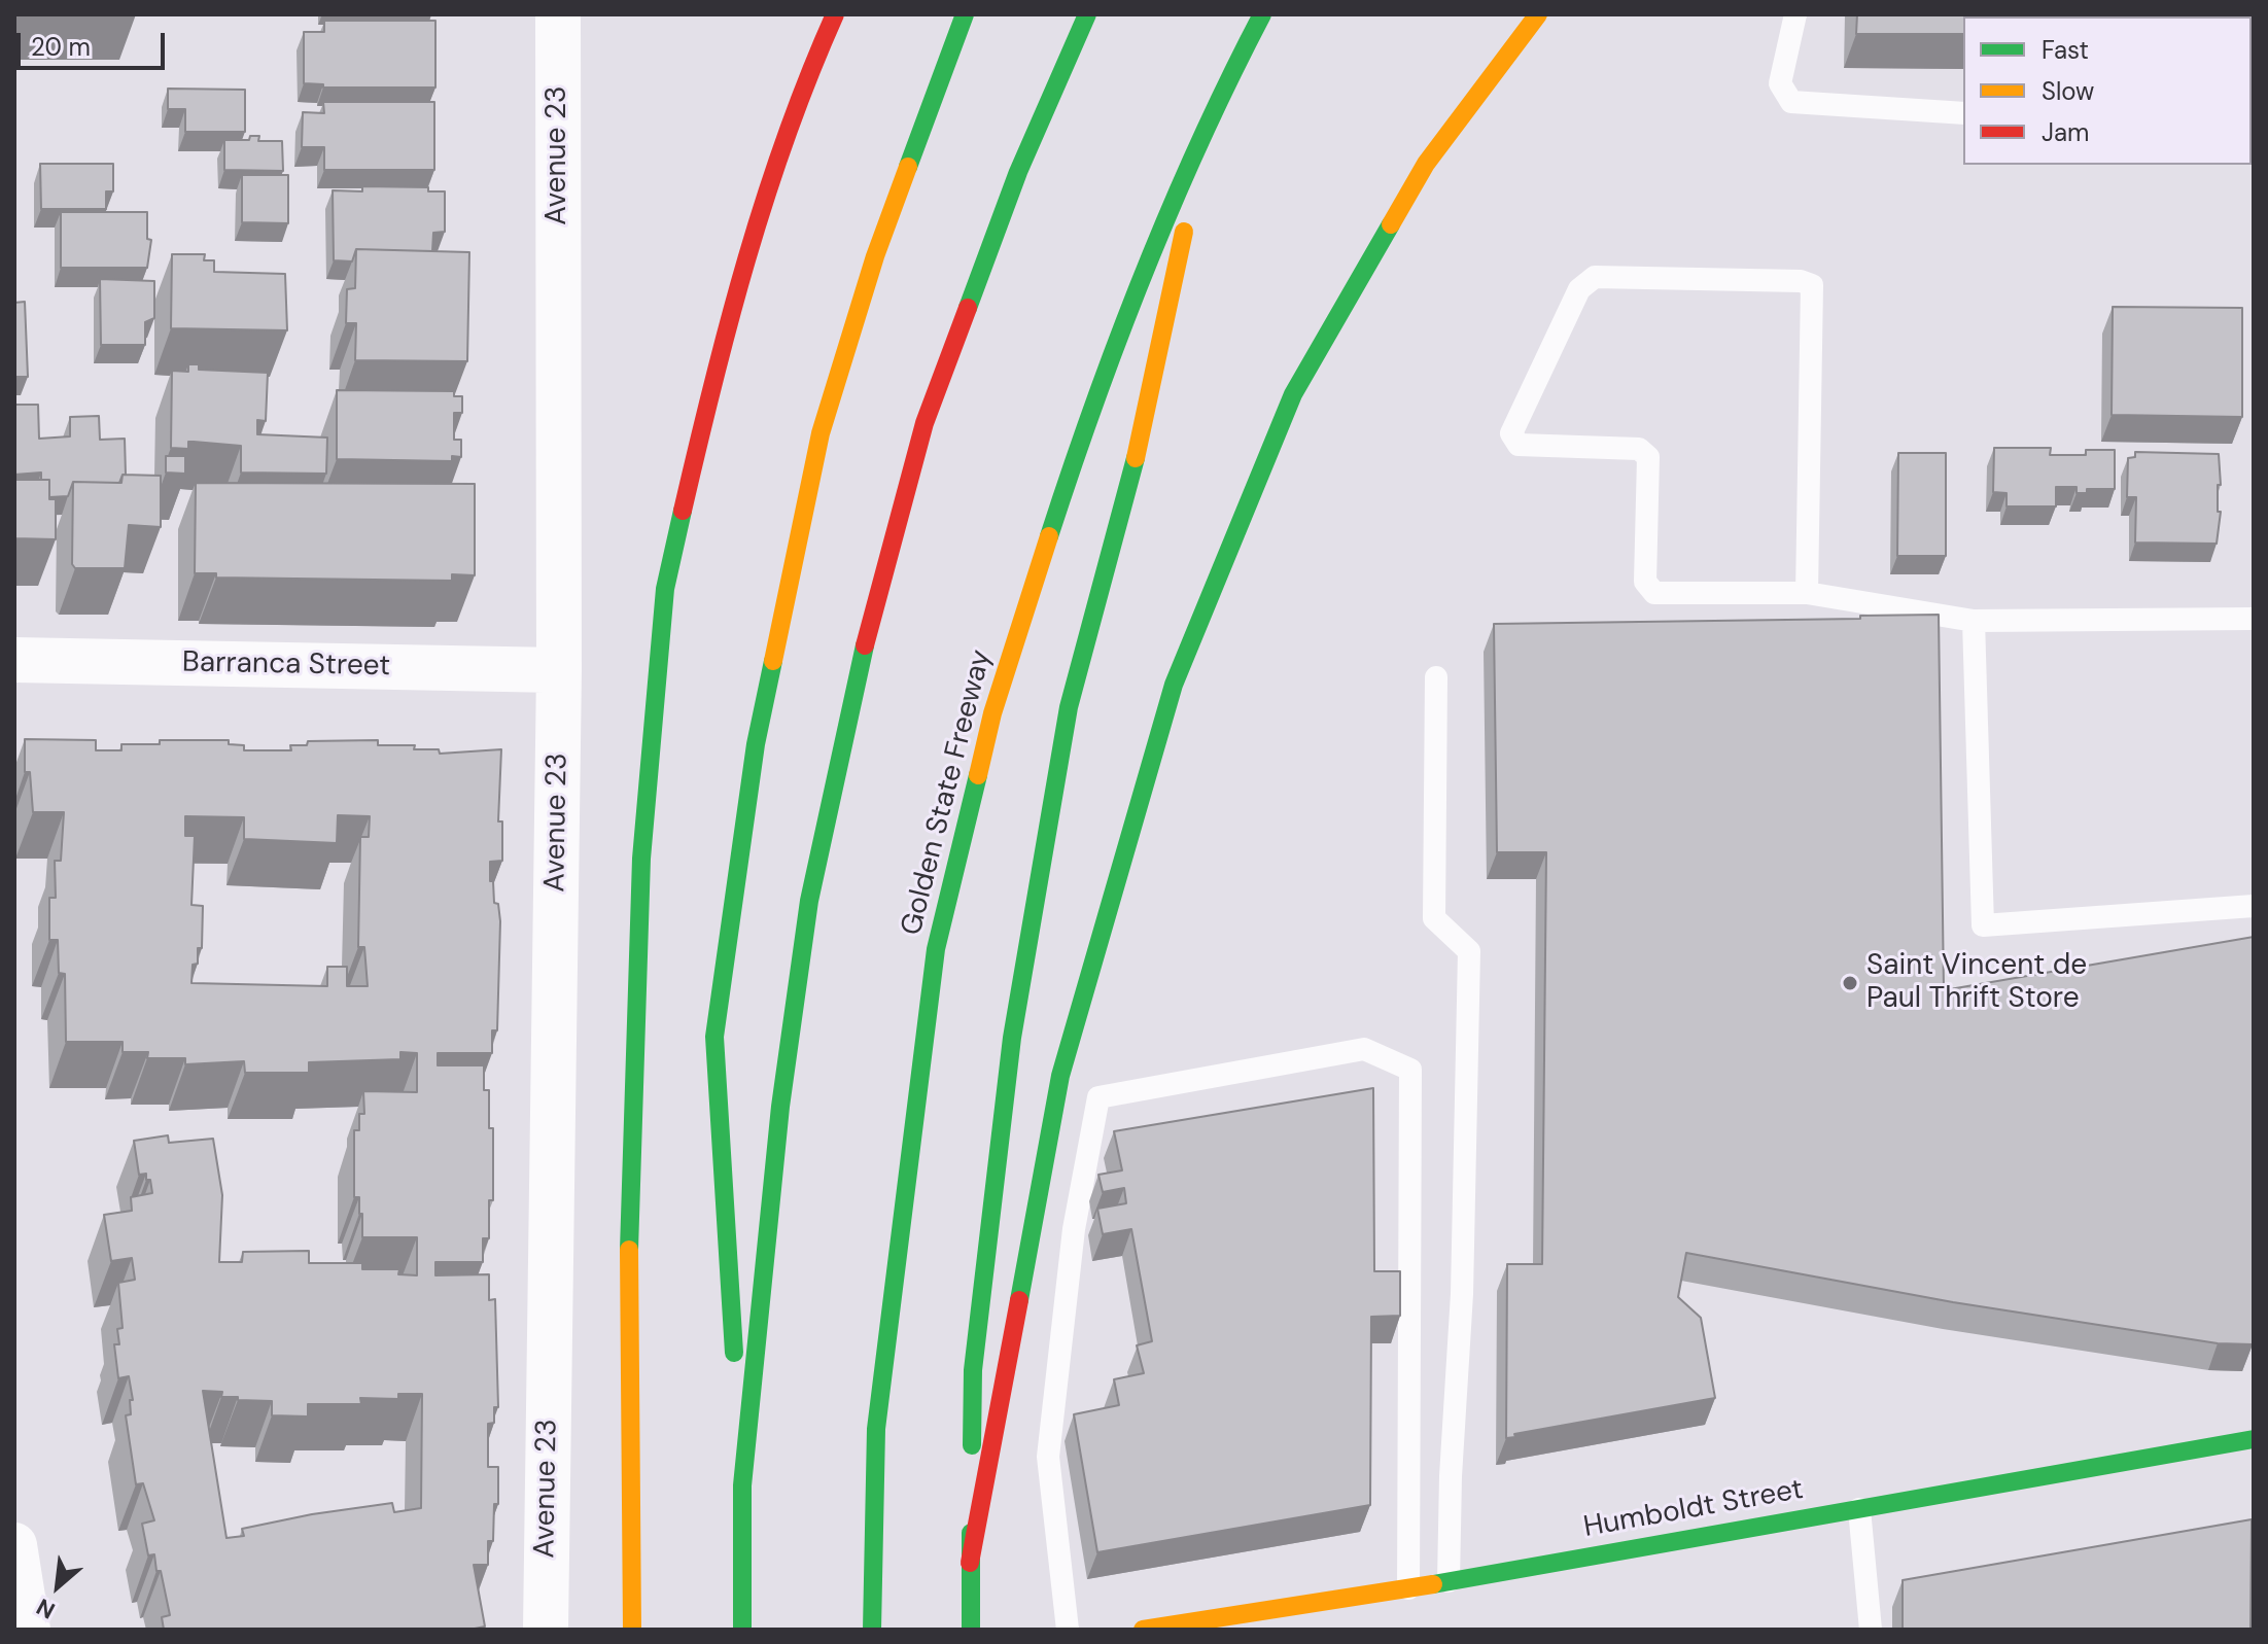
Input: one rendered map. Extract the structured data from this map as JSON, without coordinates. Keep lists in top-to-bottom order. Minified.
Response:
{"streets":{"main road":["Golden State Freeway","Humboldt Street"],"street":["Avenue 23","Barranca Street"]},"crossings":[["Avenue 23","Barranca Street"]],"places":["Saint Vincent de Paul Thrift Store"],"legend":["Fast","Slow","Jam"],"scale_bar":"20 m","north":"bottom left"}
